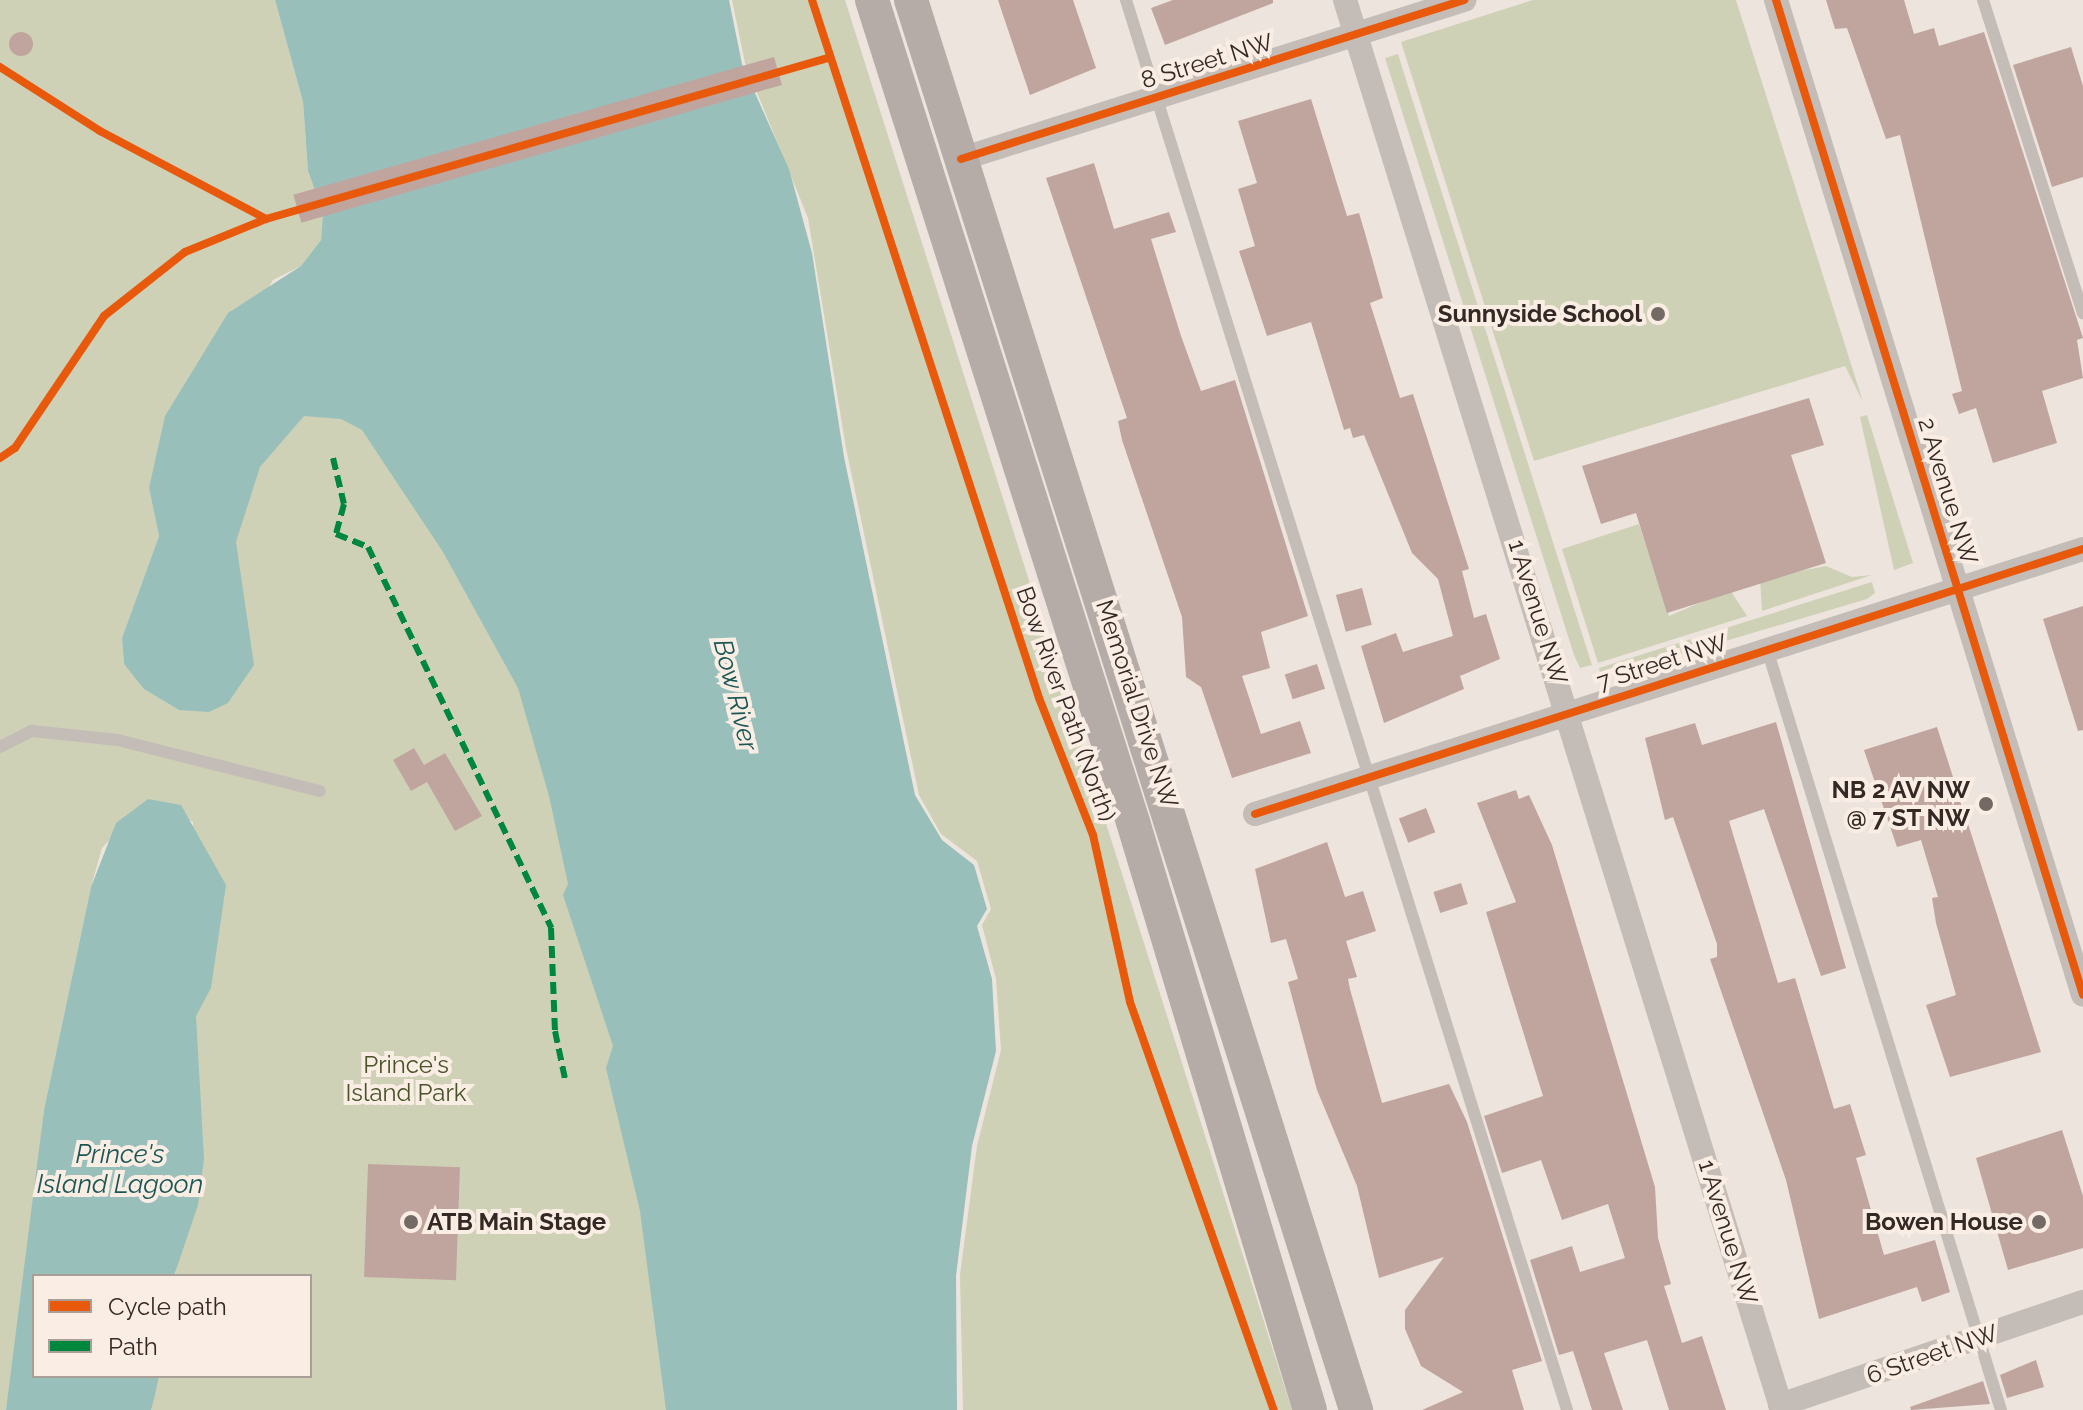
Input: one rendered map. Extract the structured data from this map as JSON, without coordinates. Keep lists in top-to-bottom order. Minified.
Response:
{"streets":{"main road":["Memorial Drive NW"],"street":["8 Street NW","2 Avenue NW","1 Avenue NW","7 Street NW","6 Street NW"],"cycle path":["Bow River Path (North)"]},"crossings":[["8 Street NW","1 Avenue NW"],["8 Street NW","Memorial Drive NW"],["2 Avenue NW","7 Street NW"],["1 Avenue NW","7 Street NW"],["1 Avenue NW","6 Street NW"]],"water":["Bow River","Prince's Island Lagoon"],"parks":["Prince's Island Park"],"places":["Sunnyside School","NB 2 AV NW @ 7 ST NW","ATB Main Stage","Bowen House"],"legend":["Cycle path","Path"]}
